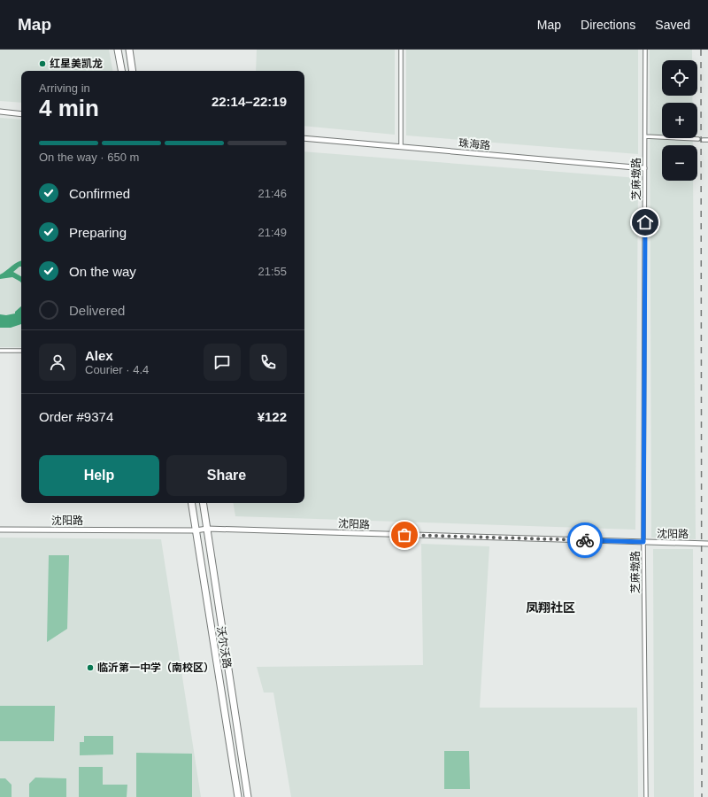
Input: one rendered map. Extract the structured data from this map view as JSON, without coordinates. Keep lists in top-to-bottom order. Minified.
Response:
{"streets":{"highway":["沃尔沃路"],"street":["珠海路","芝麻墩路","沈阳路"]},"crossings":[["珠海路","芝麻墩路"],["芝麻墩路","沈阳路"],["沈阳路","沃尔沃路"]],"districts":["凤翔社区"],"places":["红星美凯龙","临沂第一中学（南校区）"],"page":{"header":"Map","nav":["Map","Directions","Saved"],"map_buttons":["+","−"],"heading":["4 min","Arriving in","22:14–22:19"],"panel":["Alex","Courier · 4.4","Order #9374","¥122"],"bar":"On the way · 650 m","list":[["Confirmed","21:46"],["Preparing","21:49"],["On the way","21:55"],"Delivered"],"buttons":["Help","Share"]}}
